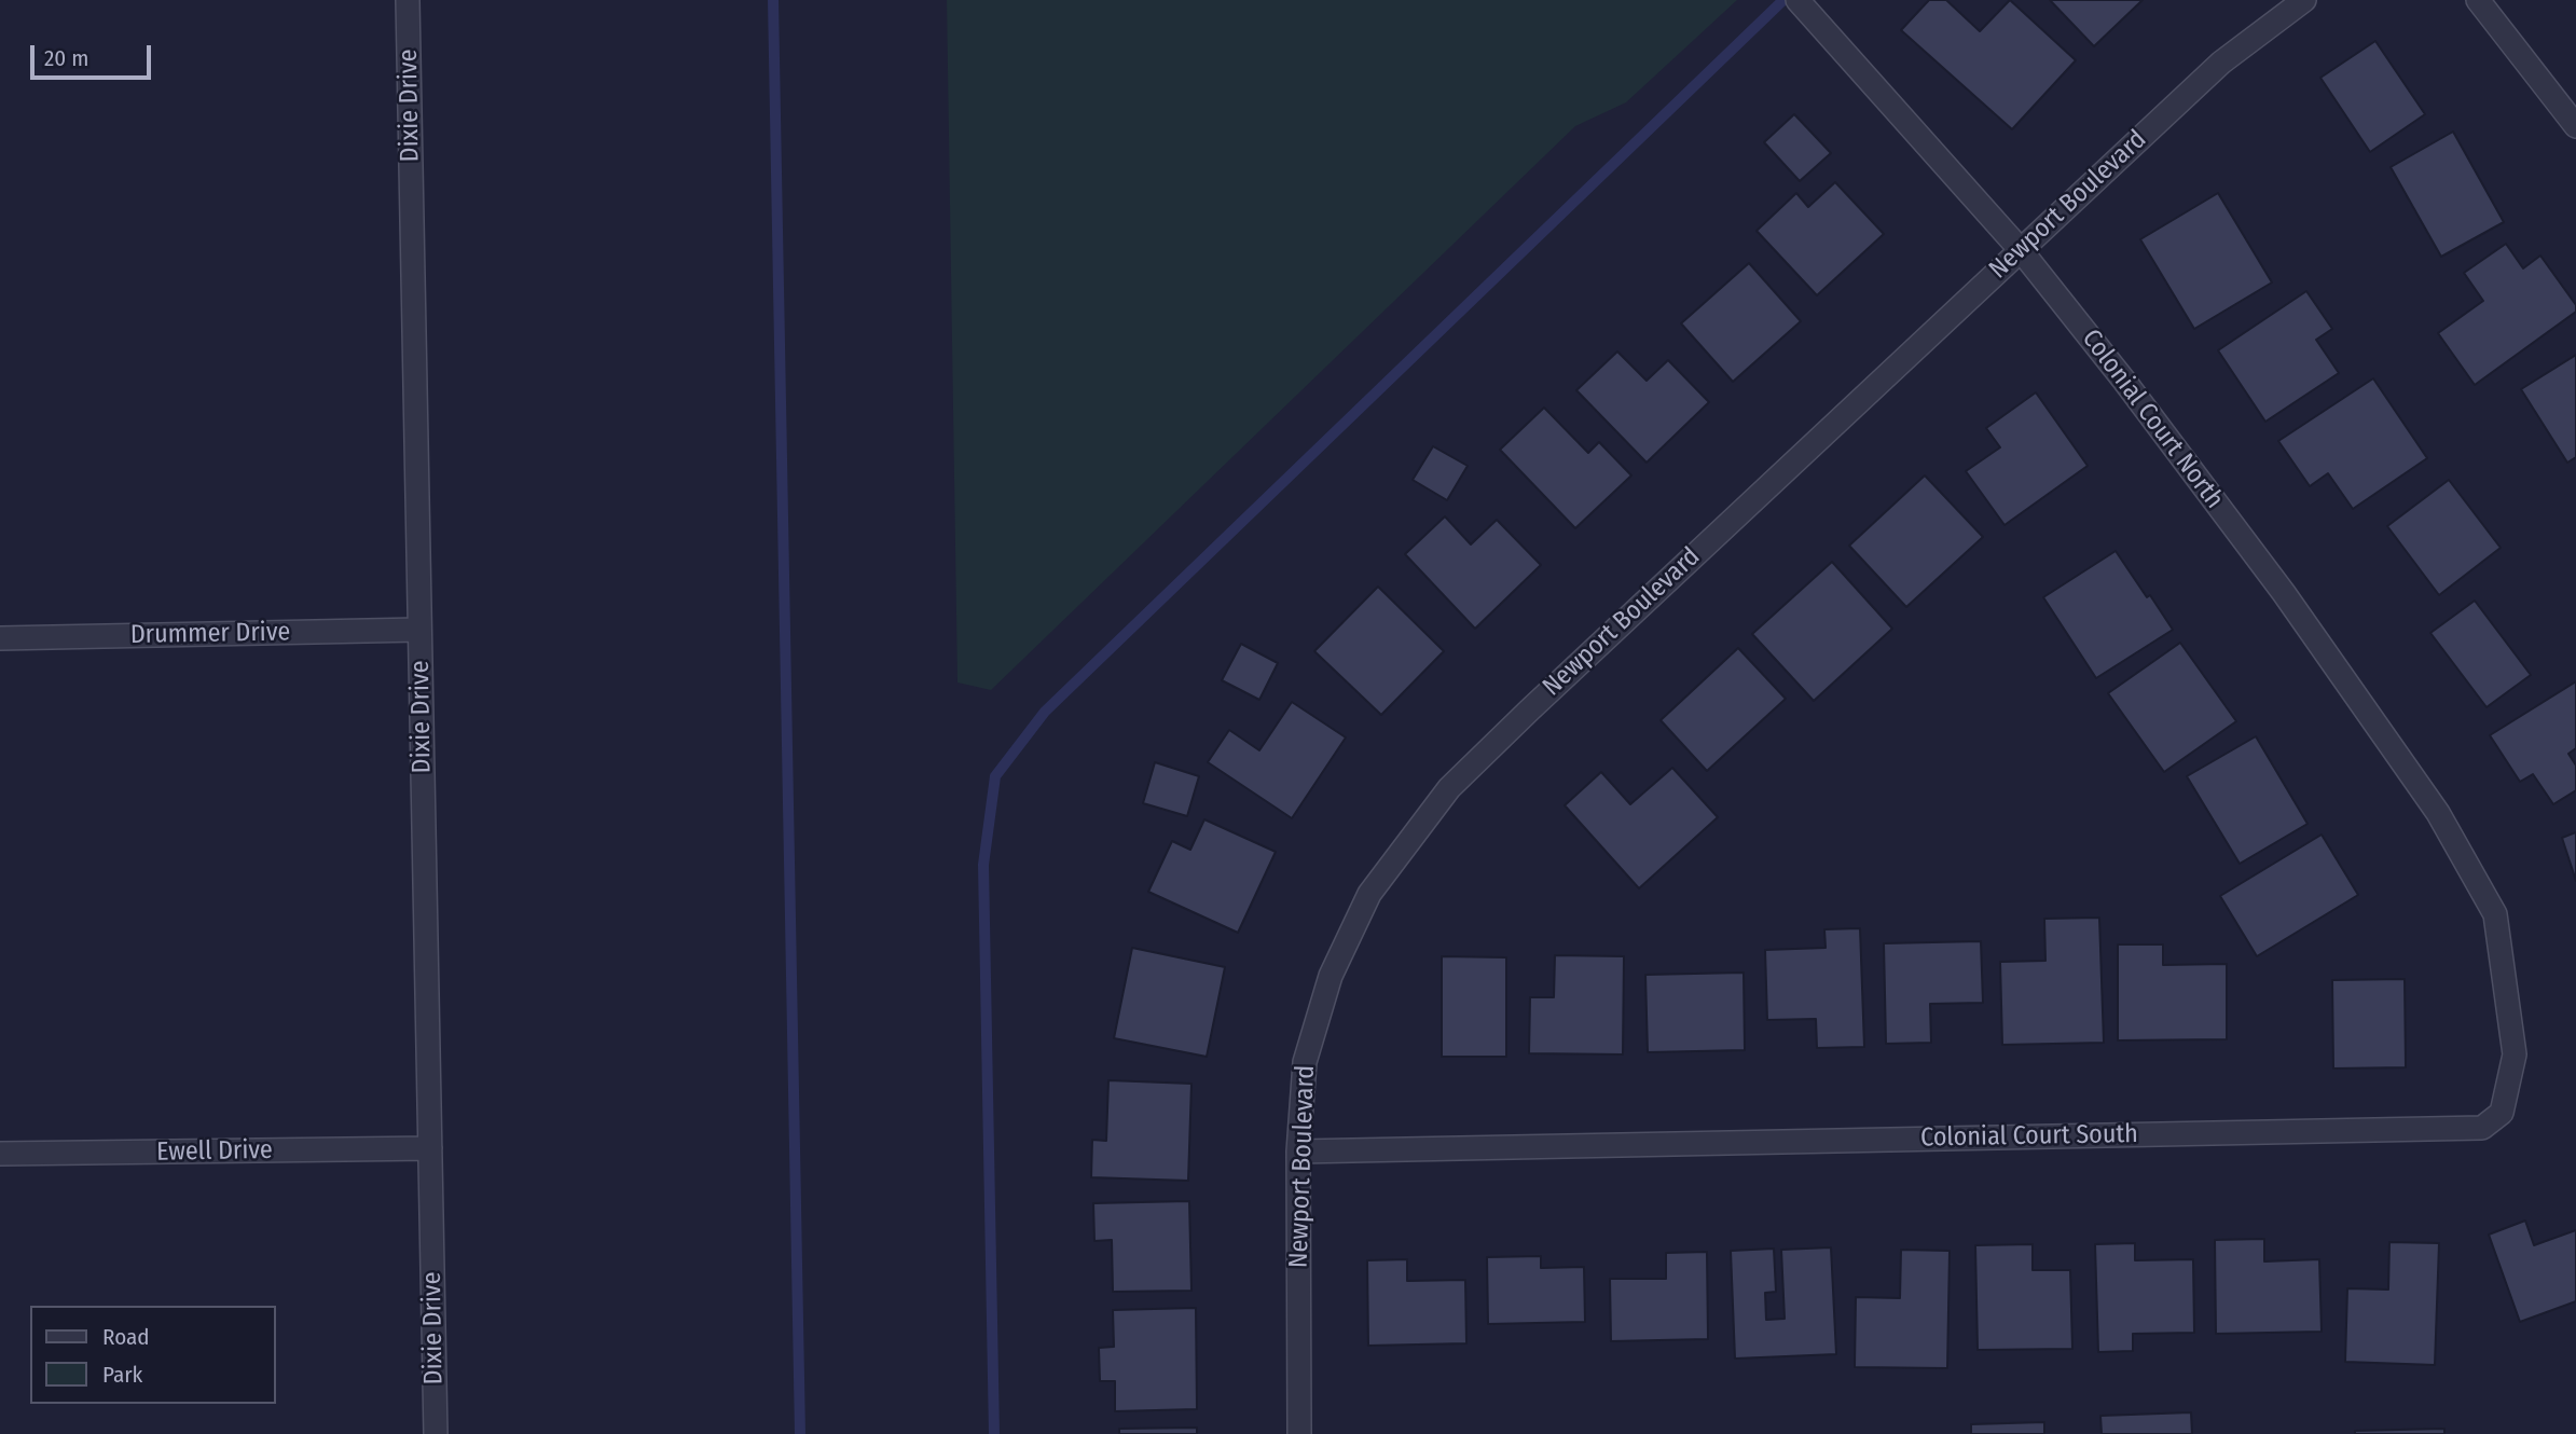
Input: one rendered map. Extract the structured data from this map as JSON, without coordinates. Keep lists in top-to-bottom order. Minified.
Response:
{"streets":{"street":["Dixie Drive","Newport Boulevard","Colonial Court North","Drummer Drive","Colonial Court South","Ewell Drive"]},"crossings":[["Dixie Drive","Drummer Drive"],["Dixie Drive","Ewell Drive"],["Newport Boulevard","Colonial Court North"],["Newport Boulevard","Colonial Court South"],["Colonial Court North","Colonial Court South"]],"legend":["Road","Park"],"scale_bar":"20 m"}
